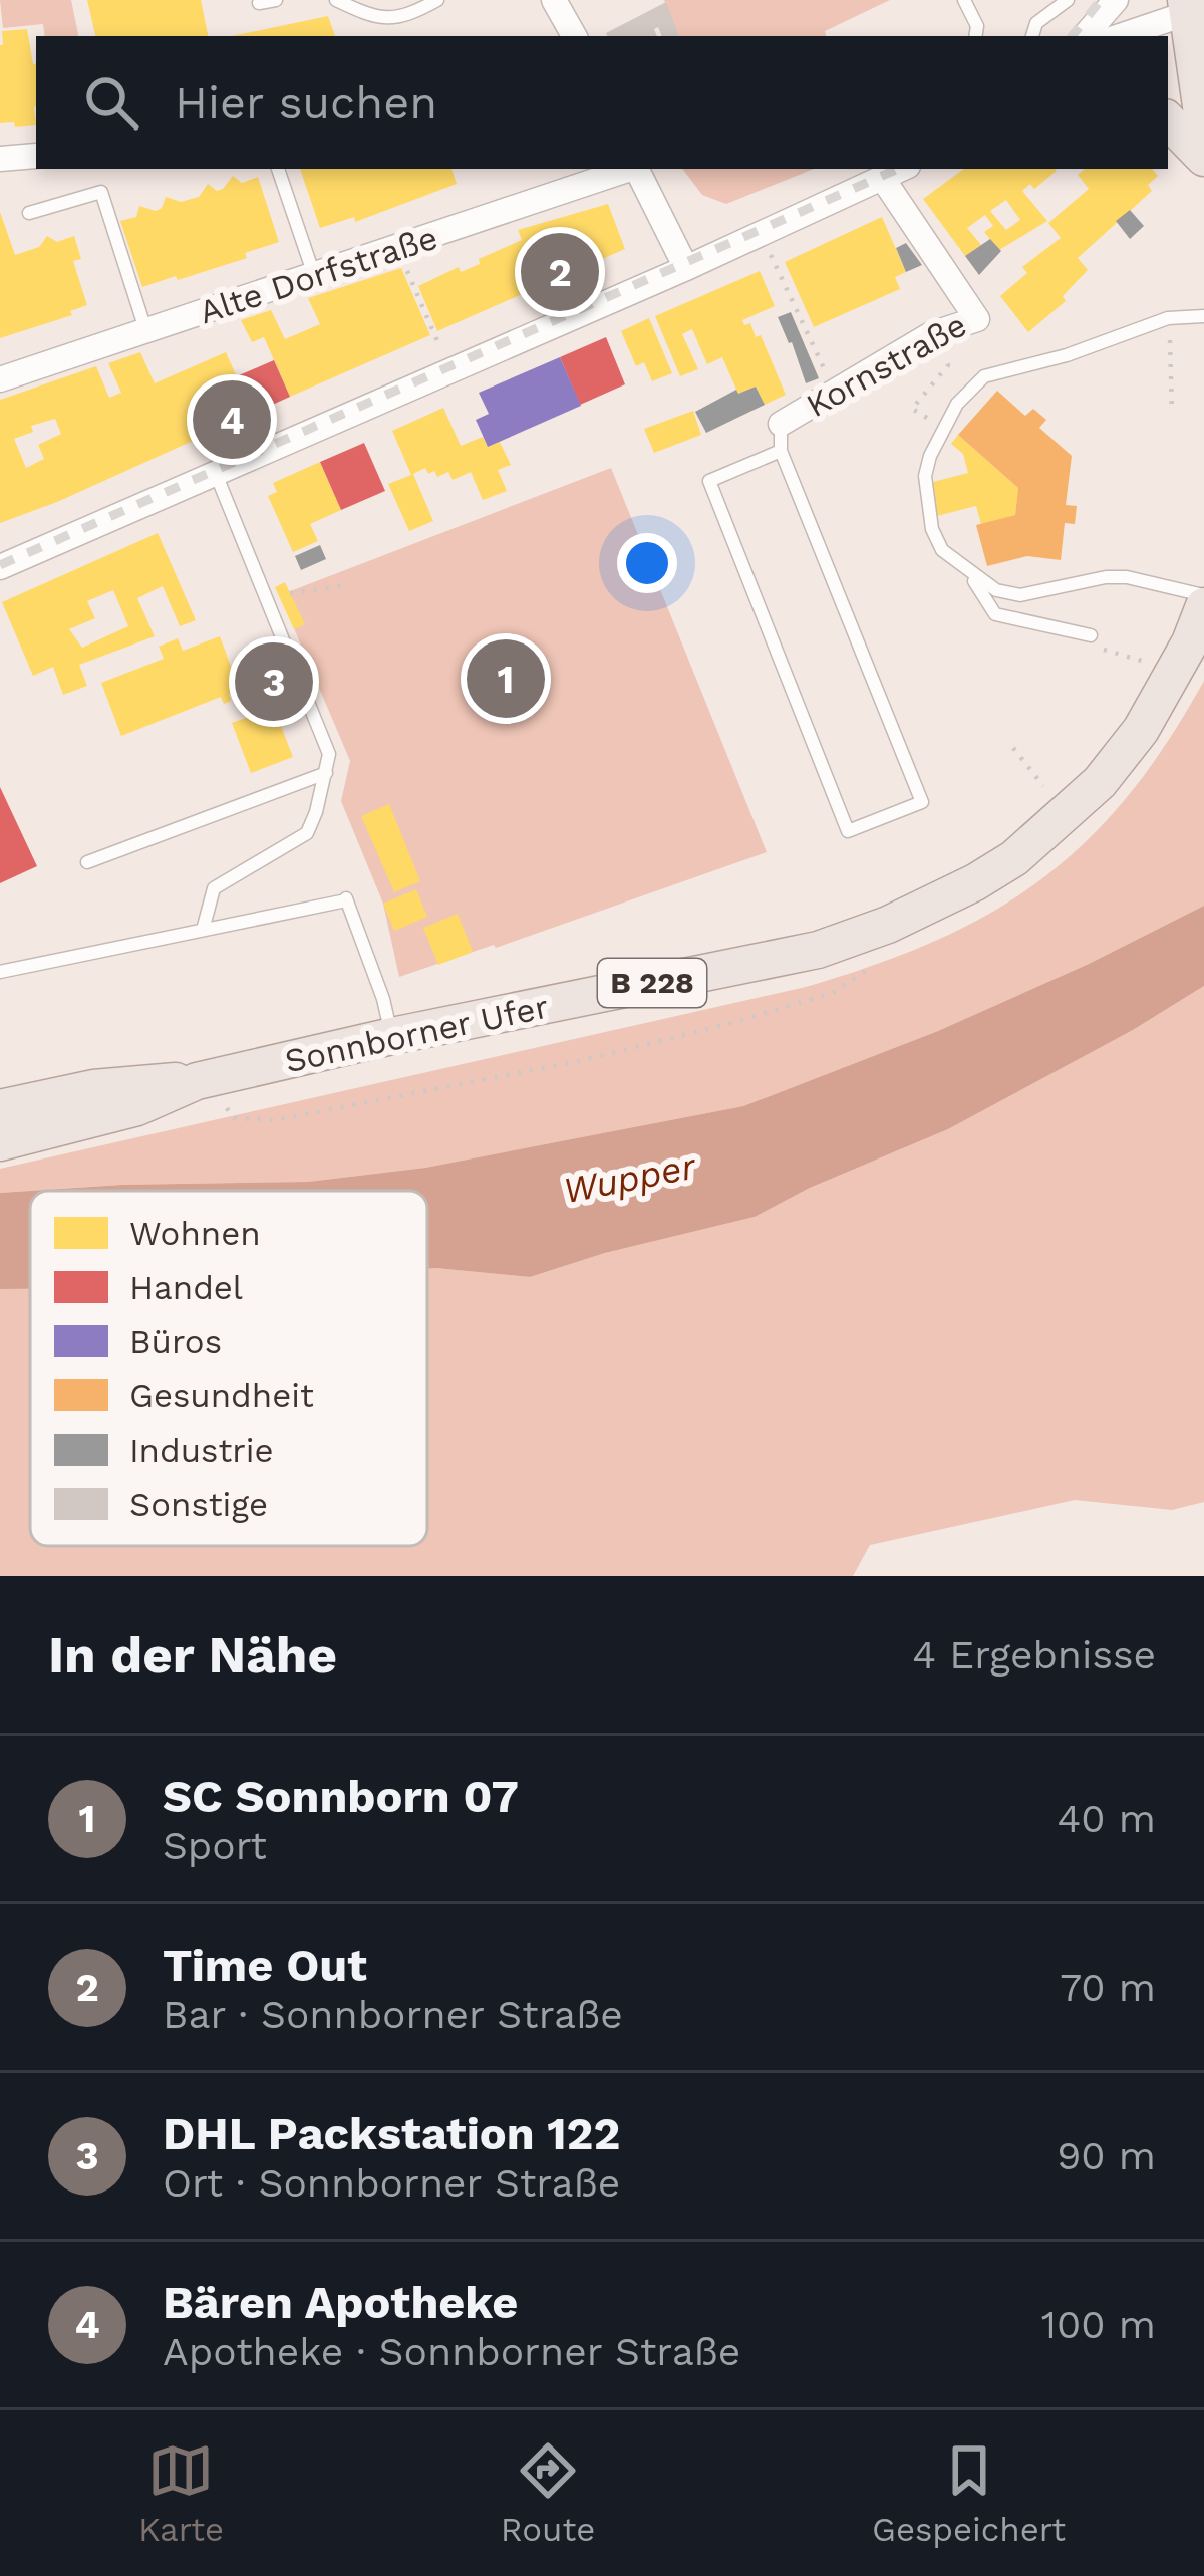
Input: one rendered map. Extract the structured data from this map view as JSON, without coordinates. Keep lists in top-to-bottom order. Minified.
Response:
{"streets":{"main road":["B 228","Sonnborner Ufer"],"street":["Alte Dorfstraße","Kornstraße"]},"water":["Wupper"],"legend":["Wohnen","Handel","Büros","Gesundheit","Industrie","Sonstige"],"page":{"search":"Hier suchen","pins":["2","4","1","3"],"heading":["In der Nähe","4 Ergebnisse"],"list":[{"mark":"1","name":"SC Sonnborn 07","note":"Sport","value":"40 m"},{"mark":"2","name":"Time Out","note":"Bar · Sonnborner Straße","value":"70 m"},{"mark":"3","name":"DHL Packstation 122","note":"Ort · Sonnborner Straße","value":"90 m"},{"mark":"4","name":"Bären Apotheke","note":"Apotheke · Sonnborner Straße","value":"100 m"}],"nav":["Karte","Route","Gespeichert"]}}
